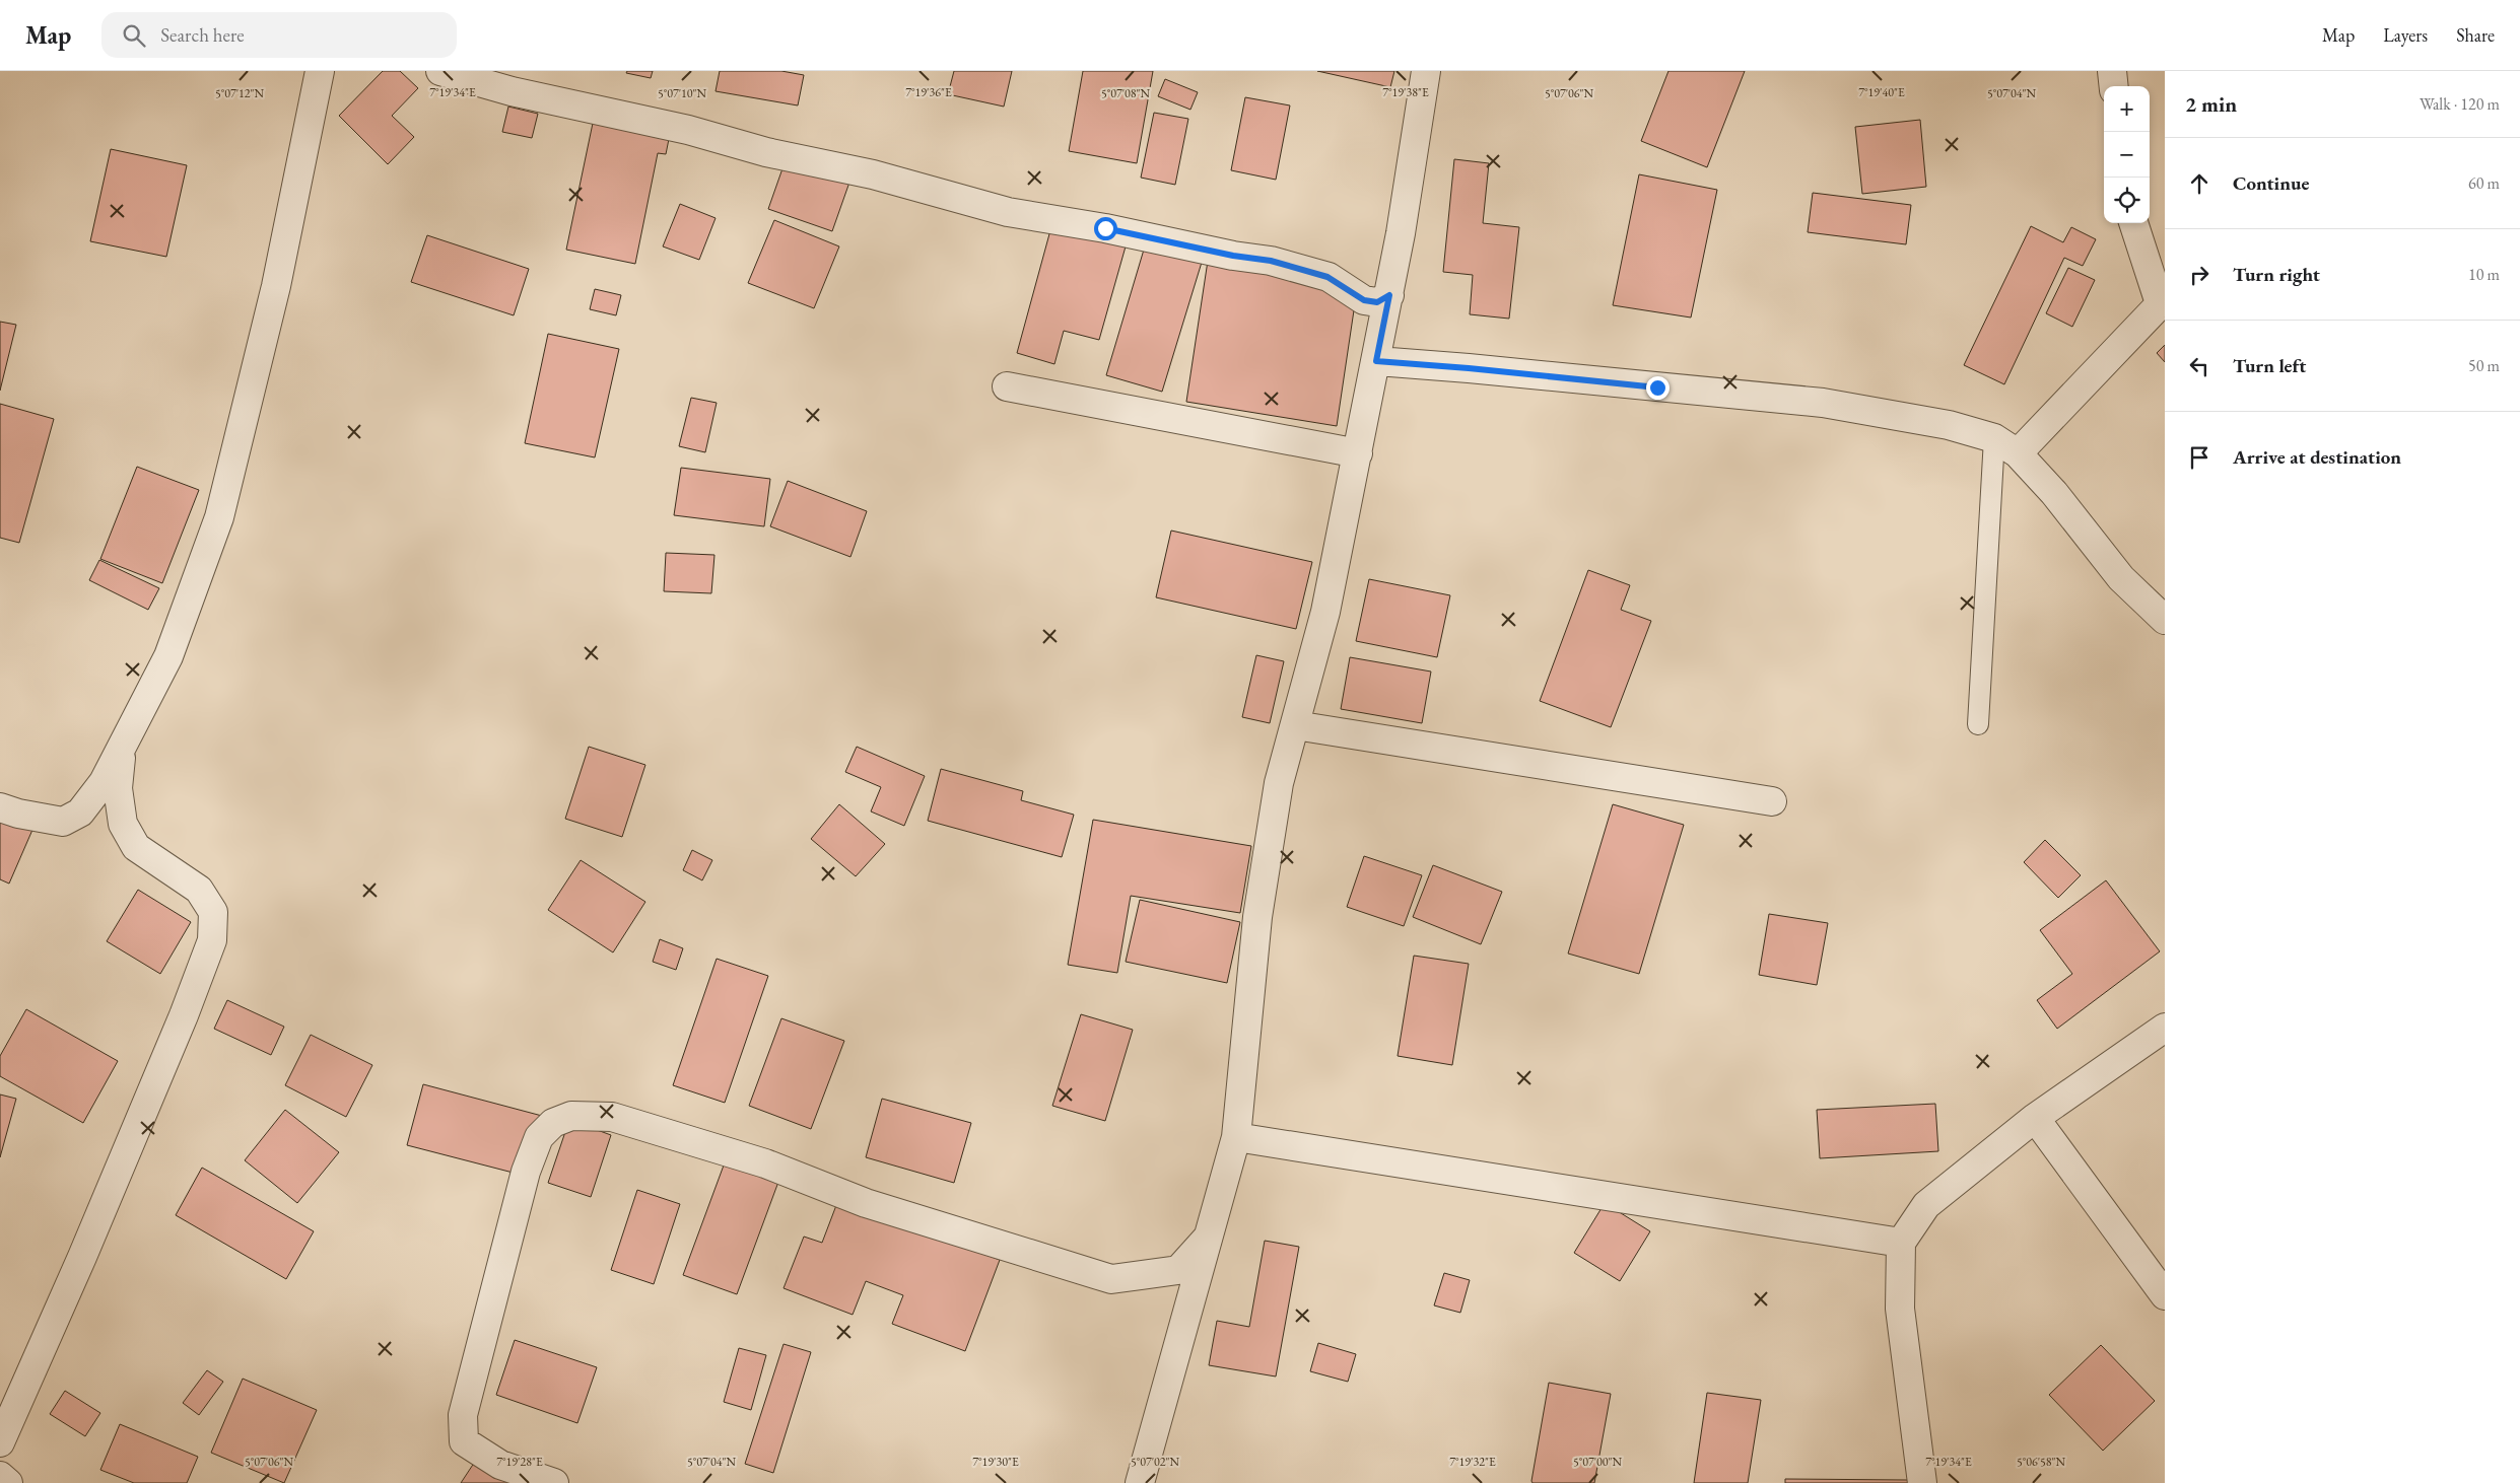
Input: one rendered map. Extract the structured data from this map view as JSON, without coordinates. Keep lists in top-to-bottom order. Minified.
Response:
{"page":{"header":"Map","search":"Search here","nav":["Map","Layers","Share"],"heading":["2 min","Walk · 120 m"],"map_buttons":["+","−"],"list":[["Continue","60 m"],["Turn right","10 m"],["Turn left","50 m"],"Arrive at destination"]},"coordinates":["7°19'34\"E","7°19'36\"E","7°19'38\"E","7°19'40\"E","5°07'12\"N","5°07'10\"N","5°07'08\"N","5°07'06\"N","5°07'04\"N","5°07'02\"N","5°07'00\"N","5°06'58\"N","7°19'28\"E","7°19'30\"E","7°19'32\"E"]}
